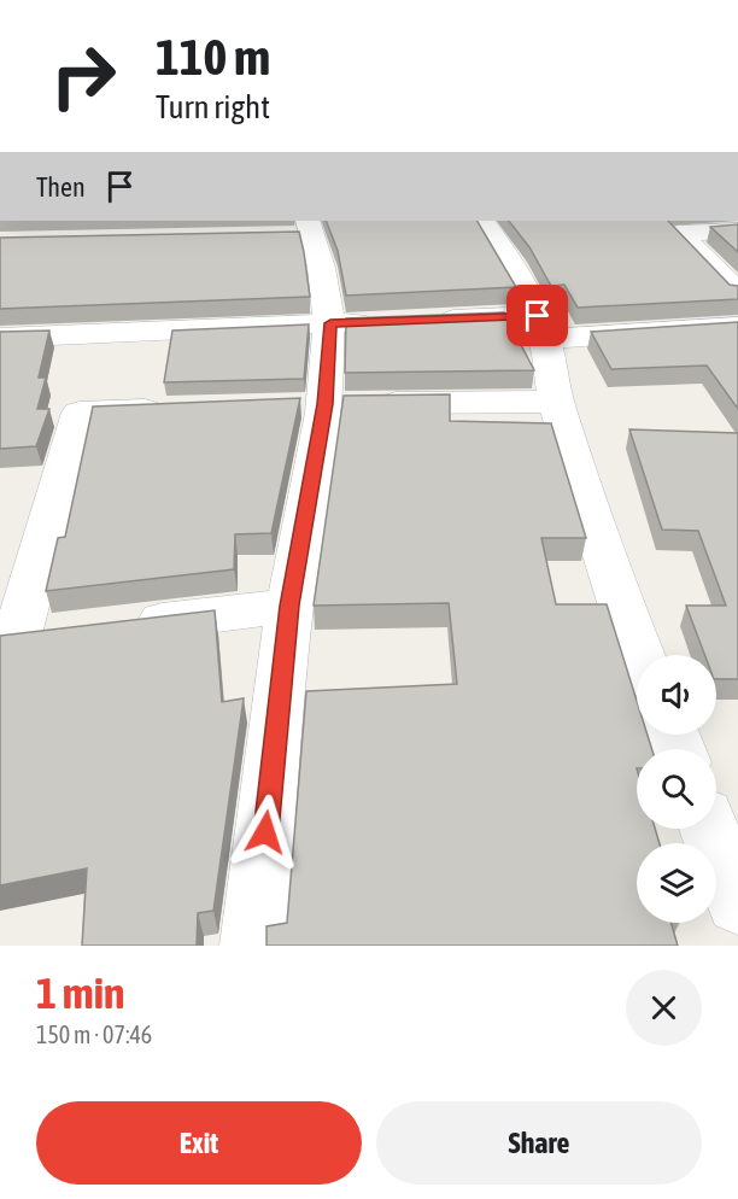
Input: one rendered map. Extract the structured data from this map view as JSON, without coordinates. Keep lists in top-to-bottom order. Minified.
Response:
{"page":{"turn":["110 m","Turn right"],"then":"Then","heading":["1 min","150 m · 07:46"],"buttons":["Exit","Share"]}}
